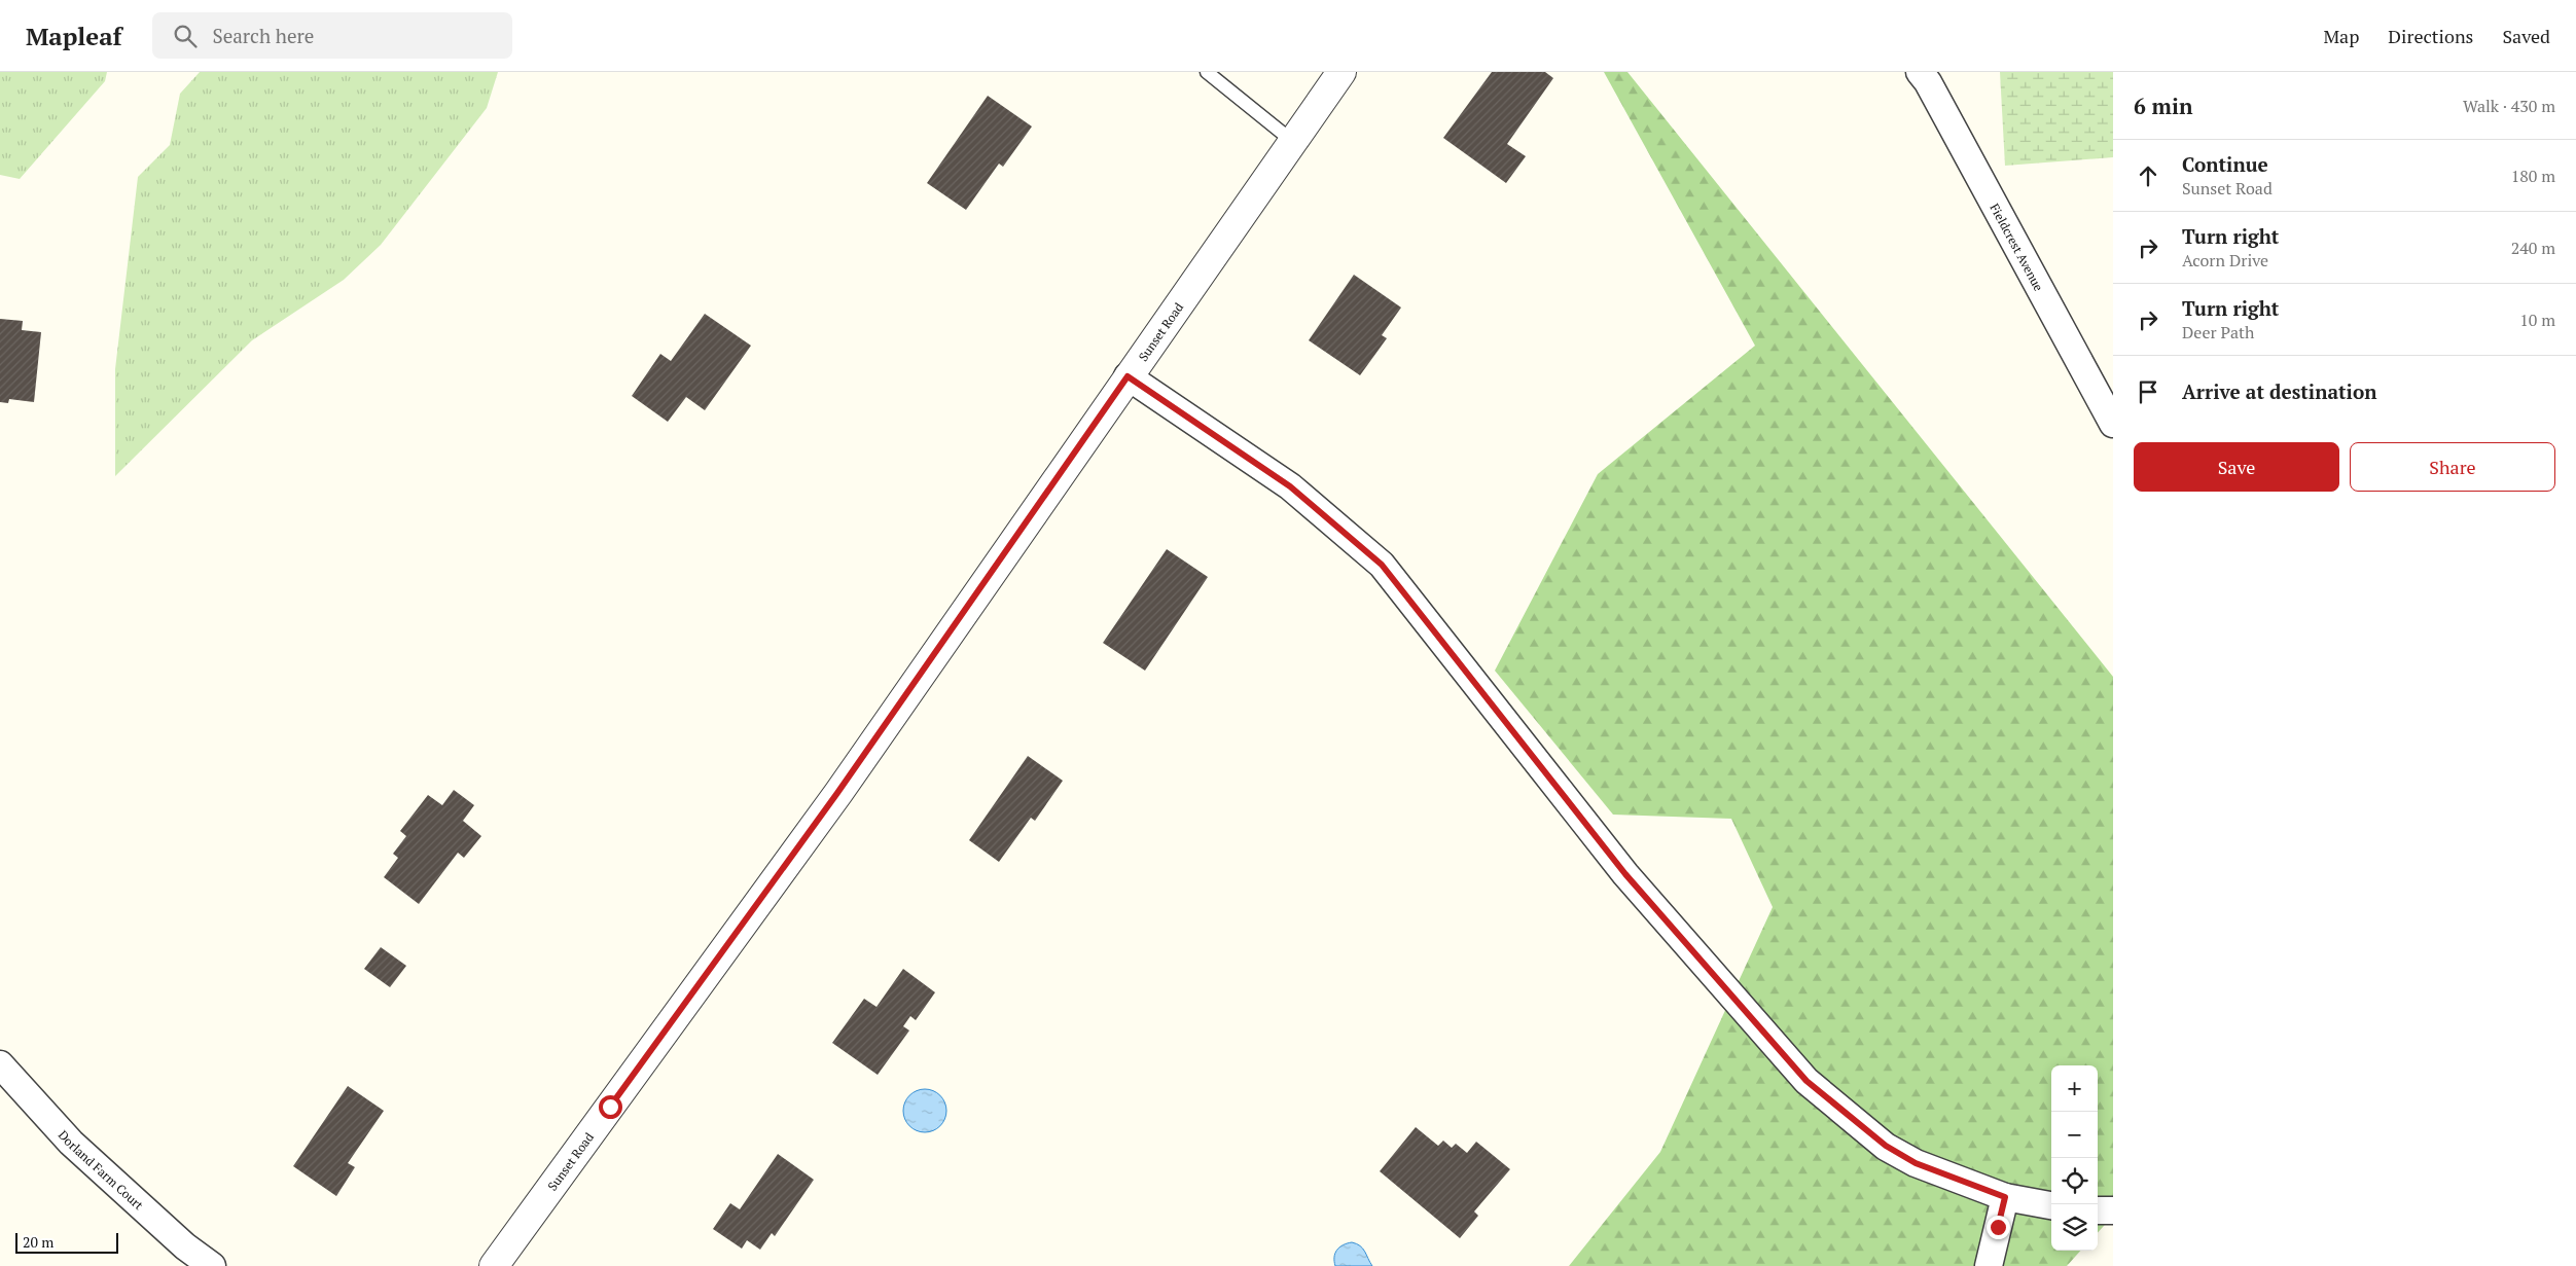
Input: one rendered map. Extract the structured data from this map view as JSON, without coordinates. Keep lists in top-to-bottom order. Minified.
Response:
{"streets":{"street":["Fieldcrest Avenue","Sunset Road","Dorland Farm Court"]},"scale_bar":"20 m","page":{"header":"Mapleaf","search":"Search here","nav":["Map","Directions","Saved"],"heading":["6 min","Walk · 430 m"],"list":[["Continue","Sunset Road","180 m"],["Turn right","Acorn Drive","240 m"],["Turn right","Deer Path","10 m"],"Arrive at destination"],"buttons":["Save","Share"],"map_buttons":["+","−"],"scale":"20 m"}}
